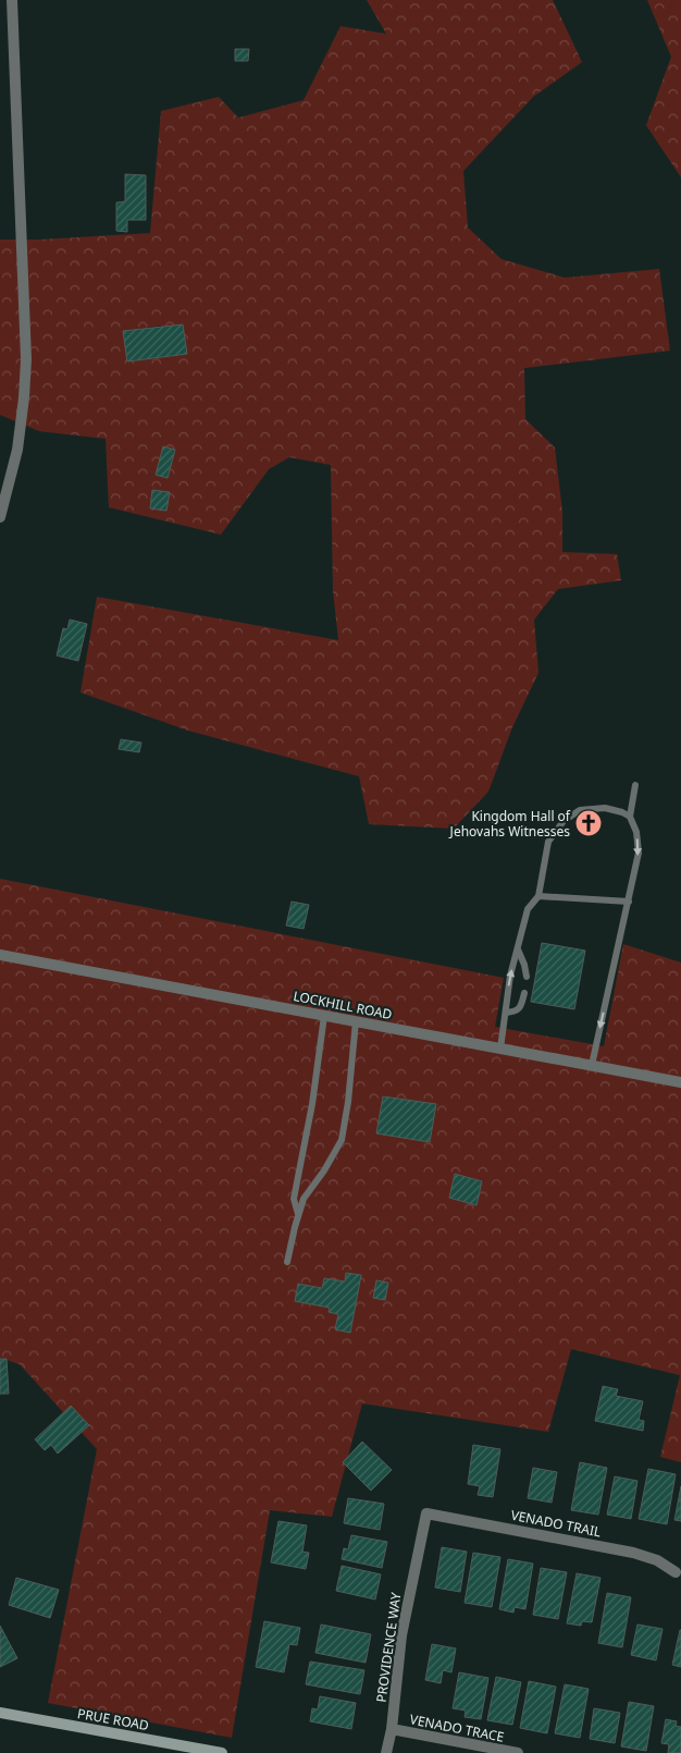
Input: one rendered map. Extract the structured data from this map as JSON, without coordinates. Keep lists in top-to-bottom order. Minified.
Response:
{"streets":{"main road":["PRUE ROAD"],"street":["LOCKHILL ROAD","VENADO TRAIL","PROVIDENCE WAY","VENADO TRACE"]},"crossings":[["VENADO TRAIL","PROVIDENCE WAY"],["PROVIDENCE WAY","VENADO TRACE"]],"places":{"church":["Kingdom Hall of Jehovahs Witnesses"]}}
